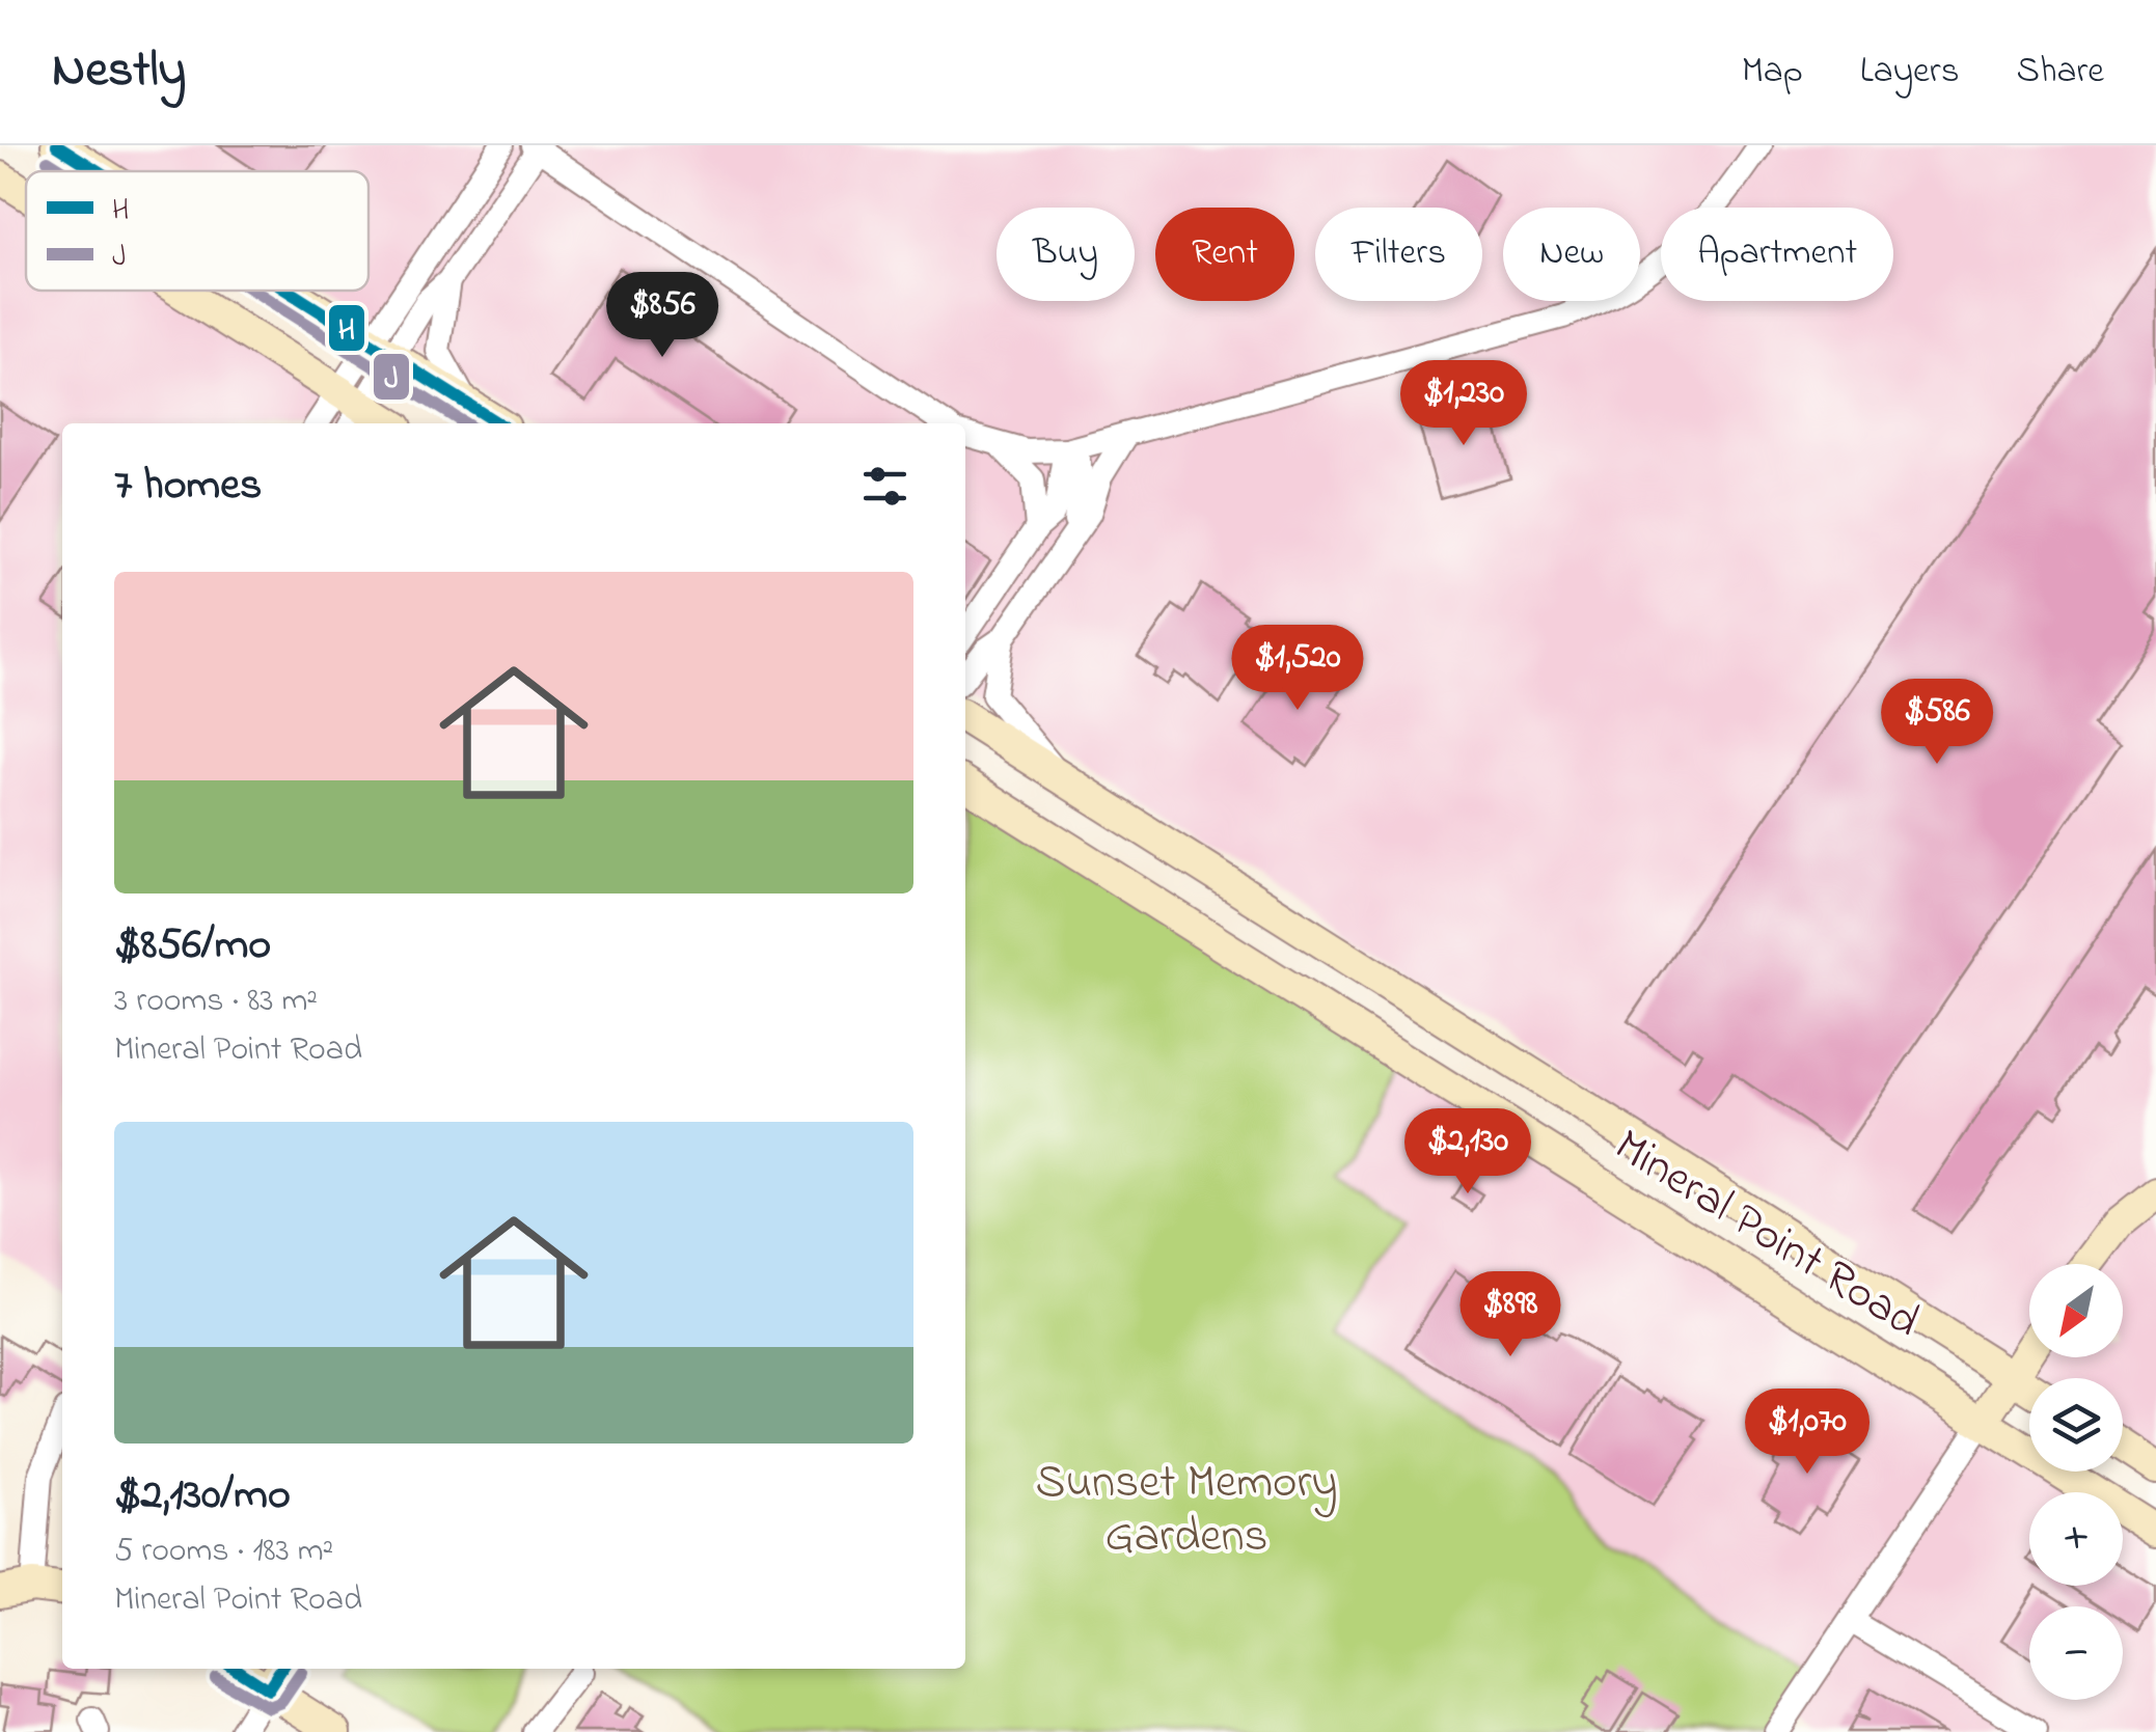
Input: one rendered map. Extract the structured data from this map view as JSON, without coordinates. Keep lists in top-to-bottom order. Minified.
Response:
{"streets":{"main road":["Mineral Point Road"]},"parks":["Sunset Memory Gardens"],"lines":["transit line H","transit line J"],"legend":["H","J"],"north":"bottom left","page":{"header":"Nestly","nav":["Map","Layers","Share"],"chip":["Buy","Rent","Filters","New","Apartment"],"price":["$856","$1,230","$1,520","$586","$2,130","$898","$1,070"],"heading":"7 homes","list":[{"name":"$856/mo","note":"3 rooms · 83 m² · Mineral Point Road"},{"name":"$2,130/mo","note":"5 rooms · 183 m² · Mineral Point Road"}],"map_buttons":["+","−"]}}
